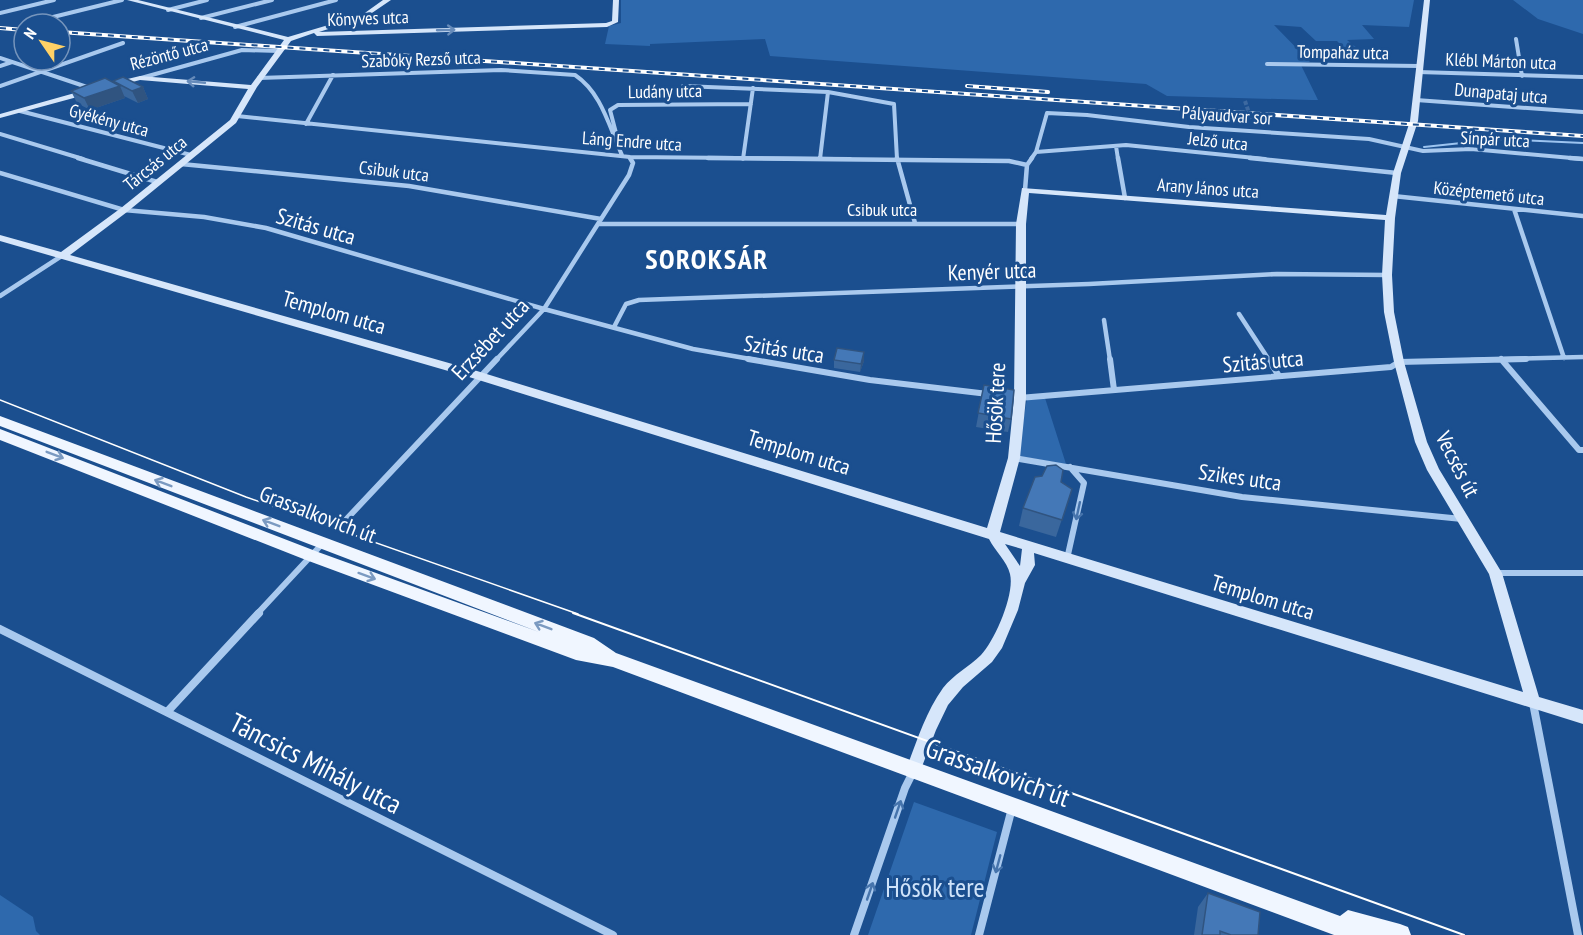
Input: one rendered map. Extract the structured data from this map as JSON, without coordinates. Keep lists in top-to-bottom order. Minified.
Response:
{"streets":{"main road":["Grassalkovich út"],"street":["Könyves utca","Tompaház utca","Rézöntő utca","Szabóky Rezső utca","Klébl Márton utca","Ludány utca","Dunapataj utca","Pályaudvar sor","Gyékény utca","Sínpár utca","Láng Endre utca","Jelző utca","Tárcsás utca","Csibuk utca","Arany János utca","Középtemető utca","Szitás utca","Kenyér utca","Templom utca","Erzsébet utca","Hősök tere","Vecsés út","Szikes utca","Táncsics Mihály utca"]},"crossings":[["Tompaház utca","Klébl Márton utca"],["Tompaház utca","Vecsés út"],["Rézöntő utca","Tárcsás utca"],["Szabóky Rezső utca","Ludány utca"],["Szabóky Rezső utca","Tárcsás utca"],["Klébl Márton utca","Vecsés út"],["Dunapataj utca","Vecsés út"],["Pályaudvar sor","Sínpár utca"],["Pályaudvar sor","Hősök tere"],["Pályaudvar sor","Vecsés út"],["Gyékény utca","Tárcsás utca"],["Sínpár utca","Vecsés út"],["Láng Endre utca","Tárcsás utca"],["Láng Endre utca","Erzsébet utca"],["Láng Endre utca","Hősök tere"],["Jelző utca","Hősök tere"],["Jelző utca","Vecsés út"],["Tárcsás utca","Csibuk utca"],["Tárcsás utca","Szitás utca"],["Tárcsás utca","Templom utca"],["Csibuk utca","Erzsébet utca"],["Csibuk utca","Hősök tere"],["Arany János utca","Hősök tere"],["Arany János utca","Vecsés út"],["Középtemető utca","Vecsés út"],["Szitás utca","Kenyér utca"],["Szitás utca","Erzsébet utca"],["Szitás utca","Hősök tere"],["Szitás utca","Vecsés út"],["Kenyér utca","Hősök tere"],["Kenyér utca","Vecsés út"],["Templom utca","Erzsébet utca"],["Templom utca","Hősök tere"],["Templom utca","Vecsés út"],["Hősök tere","Szikes utca"],["Vecsés út","Szikes utca"]],"districts":["SOROKSÁR"],"parks":["Hősök tere"],"north":"top left"}
